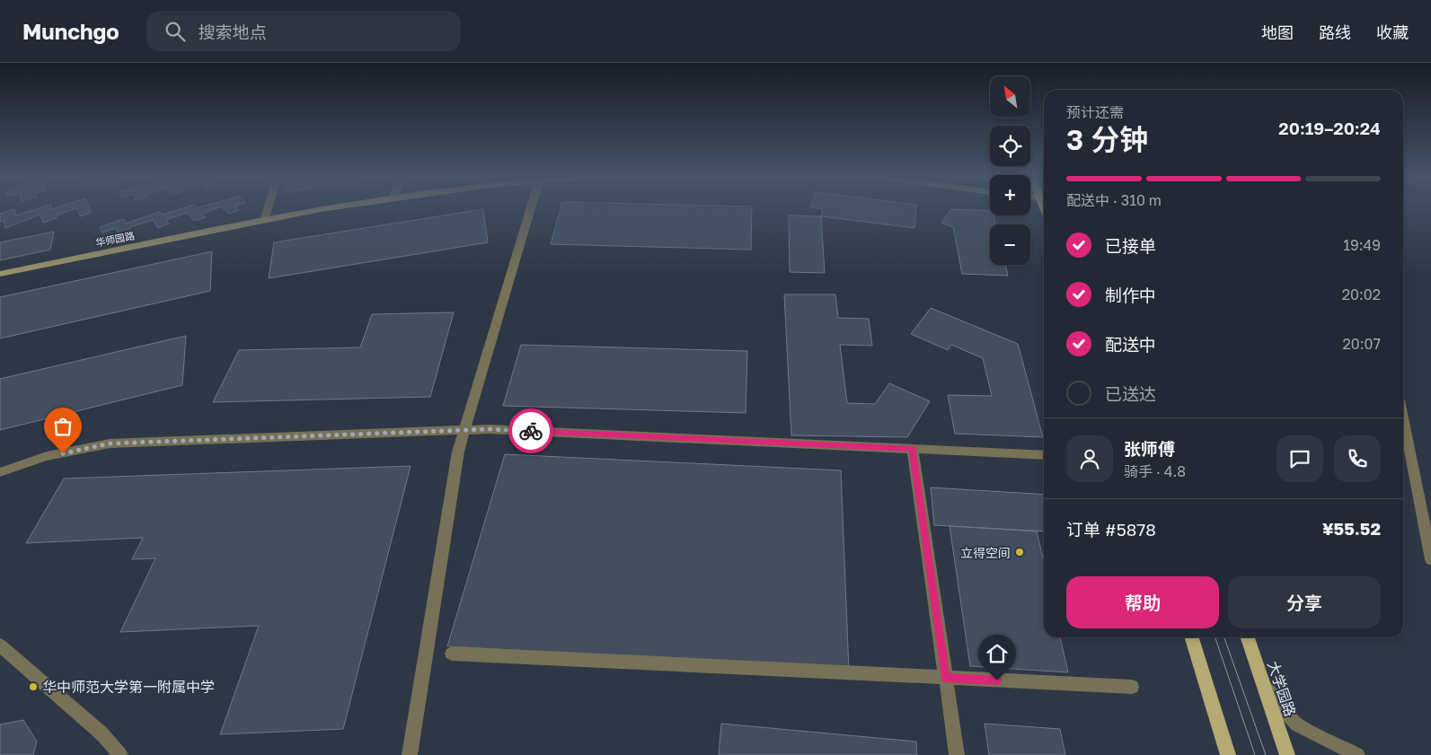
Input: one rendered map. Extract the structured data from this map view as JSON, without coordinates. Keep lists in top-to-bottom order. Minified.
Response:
{"streets":{"main road":["华师园路","大学园路"]},"places":["立得空间","华中师范大学第一附属中学"],"north":"top left","page":{"header":"Munchgo","search":"搜索地点","nav":["地图","路线","收藏"],"map_buttons":["+","−"],"heading":["3 分钟","预计还需","20:19–20:24"],"panel":["张师傅","骑手 · 4.8","订单 #5878","¥55.52"],"bar":"配送中 · 310 m","list":[["已接单","19:49"],["制作中","20:02"],["配送中","20:07"],"已送达"],"buttons":["帮助","分享"]}}
